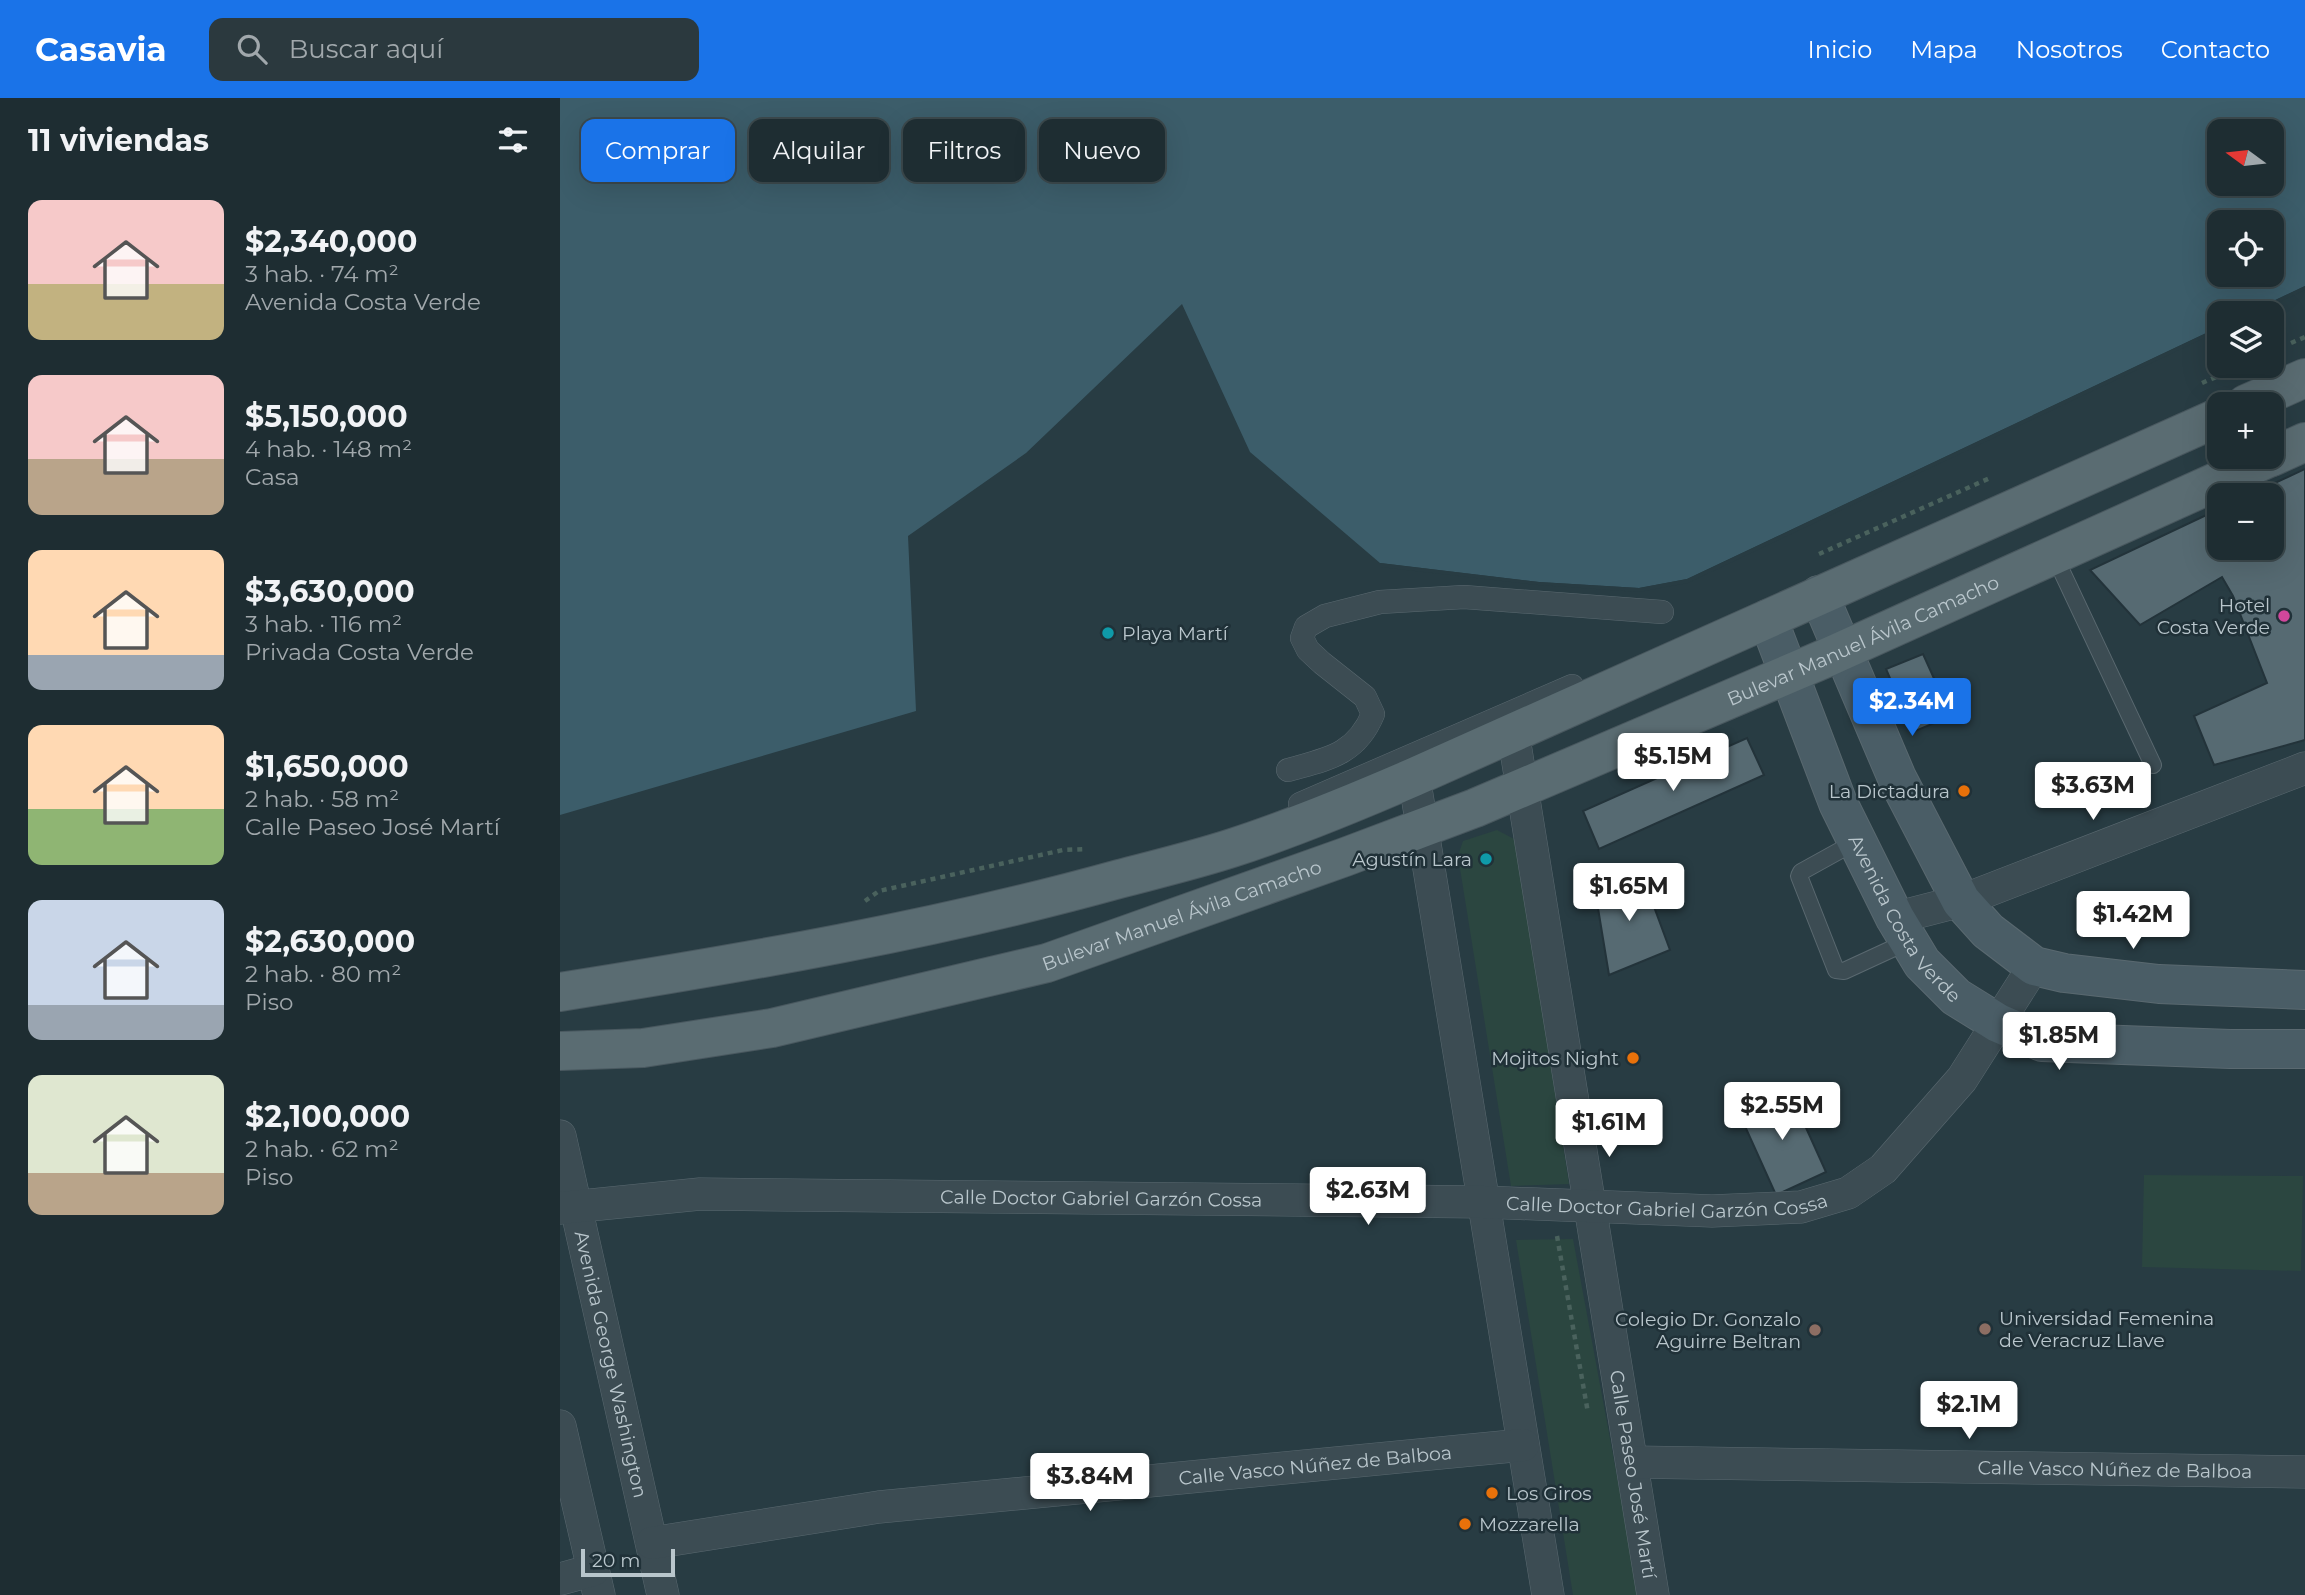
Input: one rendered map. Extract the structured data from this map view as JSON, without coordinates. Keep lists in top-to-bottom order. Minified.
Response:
{"streets":{"main road":["Bulevar Manuel Ávila Camacho","Avenida Costa Verde"],"street":["Calle Doctor Gabriel Garzón Cossa","Avenida George Washington","Calle Vasco Núñez de Balboa","Calle Paseo José Martí"]},"crossings":[["Bulevar Manuel Ávila Camacho","Avenida Costa Verde"],["Bulevar Manuel Ávila Camacho","Calle Paseo José Martí"],["Avenida Costa Verde","Calle Doctor Gabriel Garzón Cossa"],["Calle Doctor Gabriel Garzón Cossa","Avenida George Washington"],["Calle Doctor Gabriel Garzón Cossa","Calle Paseo José Martí"],["Avenida George Washington","Calle Vasco Núñez de Balboa"],["Calle Vasco Núñez de Balboa","Calle Paseo José Martí"]],"places":["Hotel Costa Verde","Playa Martí","La Dictadura","Agustín Lara","Mojitos Night","Universidad Femenina de Veracruz Llave","Colegio Dr. Gonzalo Aguirre Beltran","Los Giros","Mozzarella"],"scale_bar":"20 m","north":"left","page":{"header":"Casavia","search":"Buscar aquí","nav":["Inicio","Mapa","Nosotros","Contacto"],"heading":"11 viviendas","map_buttons":["+","−"],"chip":["Comprar","Alquilar","Filtros","Nuevo"],"list":[{"name":"$2,340,000","note":"3 hab. · 74 m² · Avenida Costa Verde"},{"name":"$5,150,000","note":"4 hab. · 148 m² · Casa"},{"name":"$3,630,000","note":"3 hab. · 116 m² · Privada Costa Verde"},{"name":"$1,650,000","note":"2 hab. · 58 m² · Calle Paseo José Martí"},{"name":"$2,630,000","note":"2 hab. · 80 m² · Piso"},{"name":"$2,100,000","note":"2 hab. · 62 m² · Piso"}],"price":["$2.34M","$5.15M","$3.63M","$1.65M","$1.42M","$1.85M","$2.55M","$1.61M","$2.63M","$2.1M","$3.84M"],"scale":"20 m"}}
